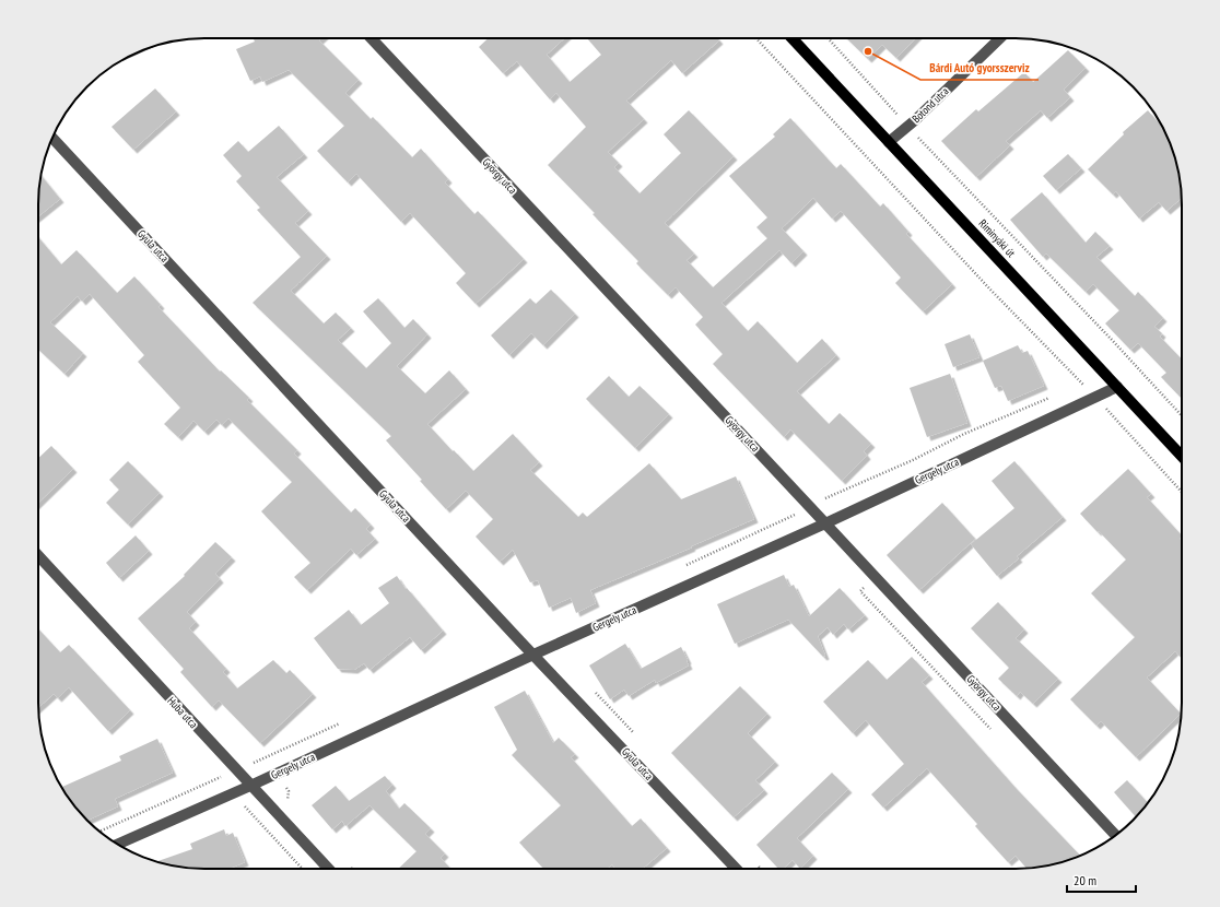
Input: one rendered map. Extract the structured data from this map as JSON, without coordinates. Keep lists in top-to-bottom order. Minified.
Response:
{"streets":{"main road":["Riminyáki út"],"street":["Botond utca","György utca","Gyula utca","Gergely utca","Huba utca"]},"crossings":[["Botond utca","Riminyáki út"],["György utca","Gergely utca"],["Riminyáki út","Gergely utca"],["Gyula utca","Gergely utca"],["Gergely utca","Huba utca"]],"places":["Bárdi Autó gyorsszerviz"],"scale_bar":"20 m"}
